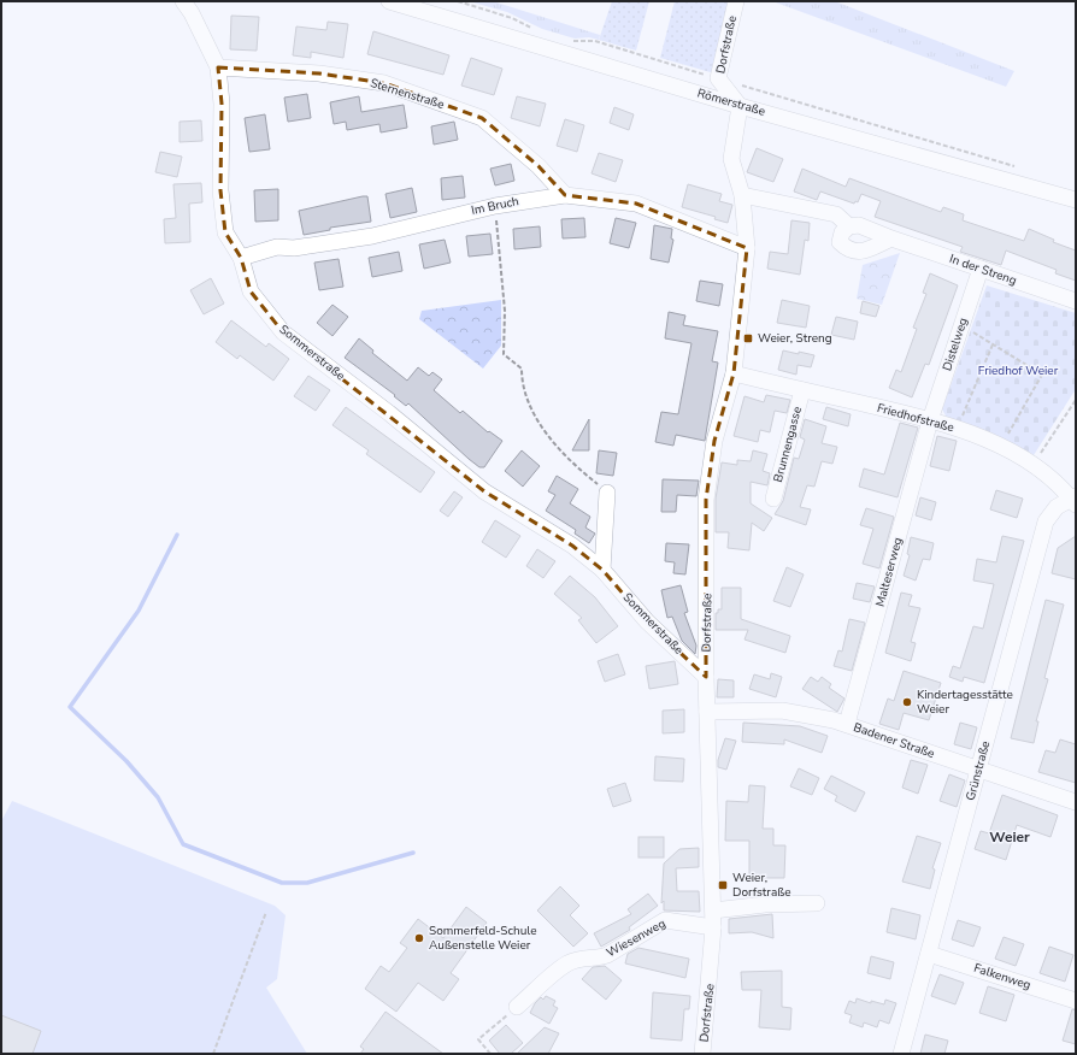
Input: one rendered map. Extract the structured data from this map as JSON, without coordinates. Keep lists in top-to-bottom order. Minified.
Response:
{"streets":{"street":["Dorfstraße","Sternenstraße","Römerstraße","Im Bruch","In der Streng","Distelweg","Sommerstraße","Friedhofstraße","Brunnengasse","Malteserweg","Badener Straße","Grünstraße","Wiesenweg","Falkenweg"]},"crossings":[["Dorfstraße","Römerstraße"],["Dorfstraße","Im Bruch"],["Dorfstraße","Sommerstraße"],["Dorfstraße","Friedhofstraße"],["Dorfstraße","Badener Straße"],["Dorfstraße","Wiesenweg"],["Sternenstraße","Im Bruch"],["Sternenstraße","Sommerstraße"],["Im Bruch","Sommerstraße"],["In der Streng","Distelweg"],["Distelweg","Friedhofstraße"],["Distelweg","Malteserweg"],["Friedhofstraße","Brunnengasse"],["Friedhofstraße","Malteserweg"],["Friedhofstraße","Grünstraße"],["Malteserweg","Badener Straße"],["Badener Straße","Grünstraße"],["Grünstraße","Falkenweg"]],"districts":["Weier"],"parks":["Friedhof Weier"],"places":{"transit":["Weier, Streng","Weier, Dorfstraße"],"other":["Kindertagesstätte Weier","Sommerfeld-Schule Außenstelle Weier"]}}
